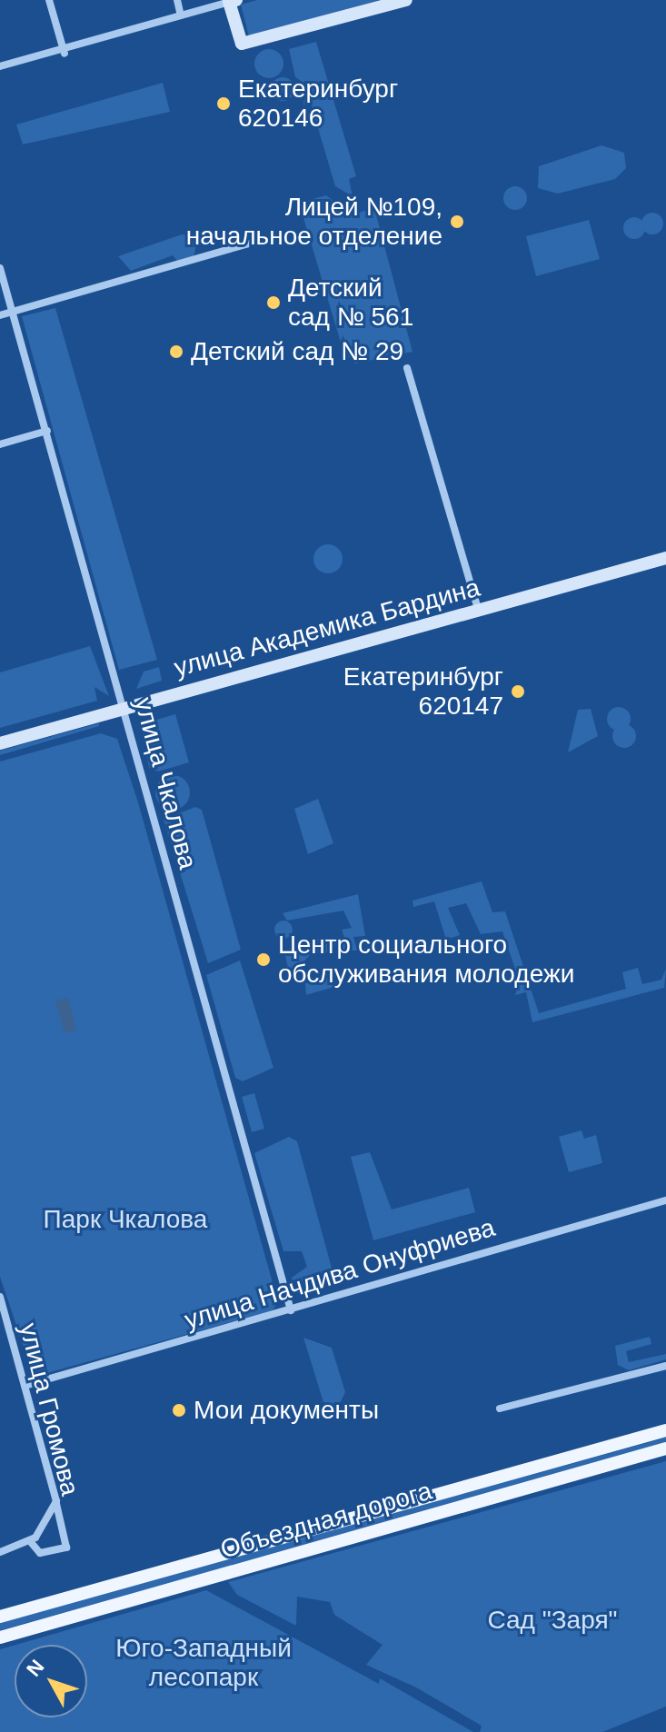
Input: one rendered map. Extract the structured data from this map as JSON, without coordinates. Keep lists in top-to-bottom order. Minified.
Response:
{"streets":{"main road":["Объездная дорога"],"street":["улица Академика Бардина","улица Чкалова","улица Начдива Онуфриева","улица Громова"]},"crossings":[["улица Академика Бардина","улица Чкалова"],["улица Чкалова","улица Начдива Онуфриева"],["улица Начдива Онуфриева","улица Громова"]],"parks":["Парк Чкалова","Сад \"Заря\"","Юго-Западный лесопарк"],"places":["Екатеринбург 620146","Лицей №109, начальное отделение","Детский сад № 561","Детский сад № 29","Екатеринбург 620147","Центр социального обслуживания молодежи","Мои документы"],"north":"top left"}
